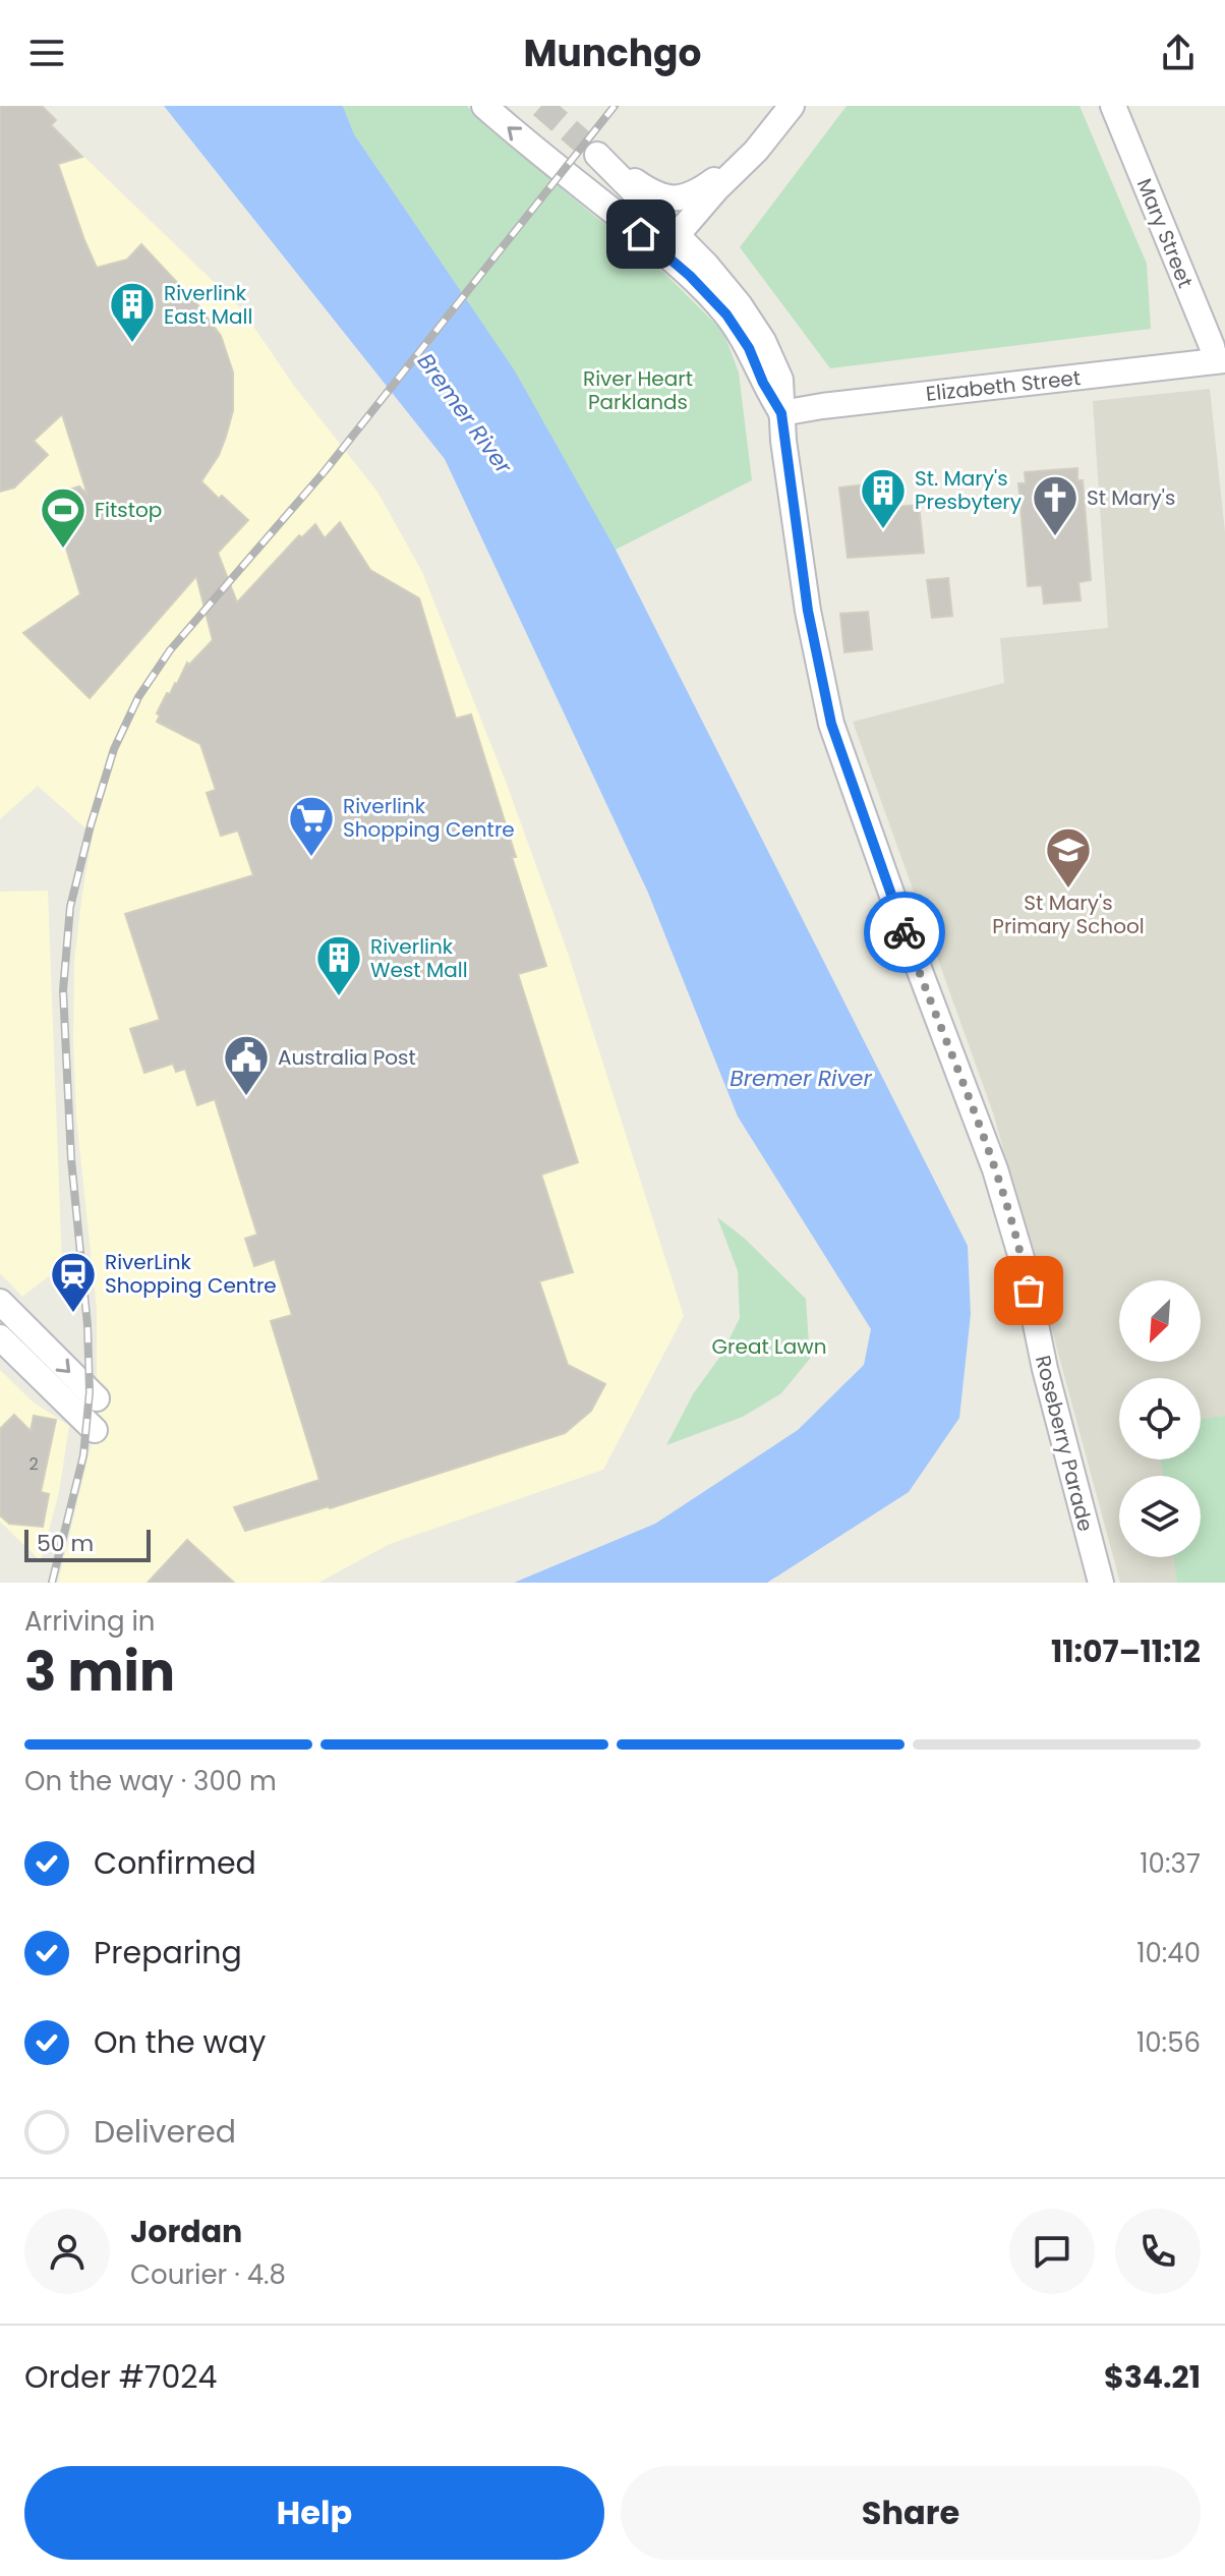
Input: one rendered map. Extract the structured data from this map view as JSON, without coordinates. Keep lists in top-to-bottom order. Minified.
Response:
{"streets":{"street":["Mary Street","Elizabeth Street","Roseberry Parade"]},"crossings":[["Mary Street","Elizabeth Street"],["Elizabeth Street","Roseberry Parade"]],"water":["Bremer River"],"parks":["River Heart Parklands","Great Lawn"],"places":{"building":["Riverlink East Mall","St. Mary's Presbytery","Riverlink West Mall"],"church":["St Mary's"],"sports":["Fitstop"],"supermarket":["Riverlink Shopping Centre"],"school or university":["St Mary's Primary School"],"public building":["Australia Post"],"station":["RiverLink Shopping Centre"]},"house_numbers":["2"],"scale_bar":"50 m","north":"bottom left","page":{"header":"Munchgo","scale":"50 m","heading":["3 min","Arriving in","11:07–11:12"],"panel":["Jordan","Courier · 4.8","Order #7024","$34.21"],"bar":"On the way · 300 m","list":[["Confirmed","10:37"],["Preparing","10:40"],["On the way","10:56"],"Delivered"],"buttons":["Help","Share"]}}
